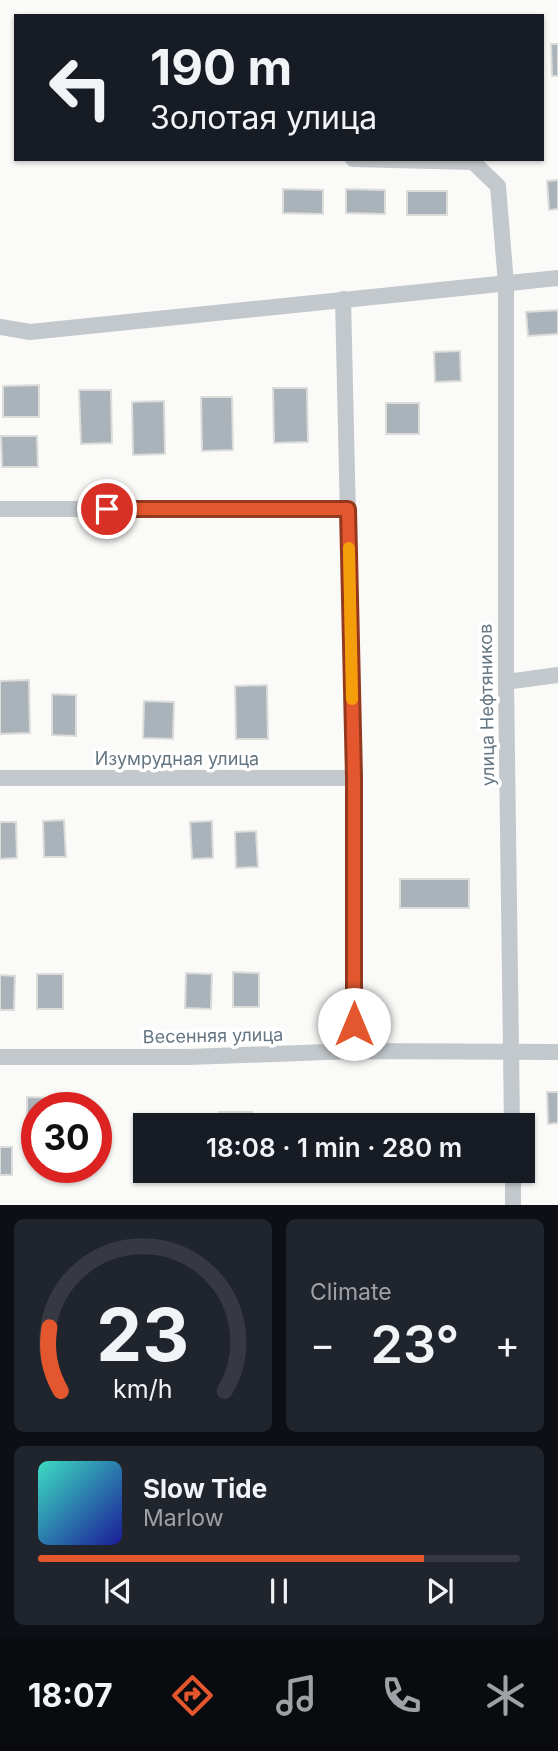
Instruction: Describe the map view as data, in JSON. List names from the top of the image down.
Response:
{
  "streets": {
    "street": ["улица Нефтяников", "Изумрудная улица", "Весенняя улица"]
  },
  "crossings": [
    ["улица Нефтяников", "Весенняя улица"]
  ],
  "page": {
    "turn": ["190 m", "Золотая улица"],
    "limit": "30",
    "trip": "18:08 · 1 min · 280 m",
    "tile": "Climate",
    "heat": ["−", "23°", "+"],
    "song": ["Slow Tide", "Marlow"],
    "tabs": "18:07",
    "gauge": ["23", "km/h"]
  }
}
